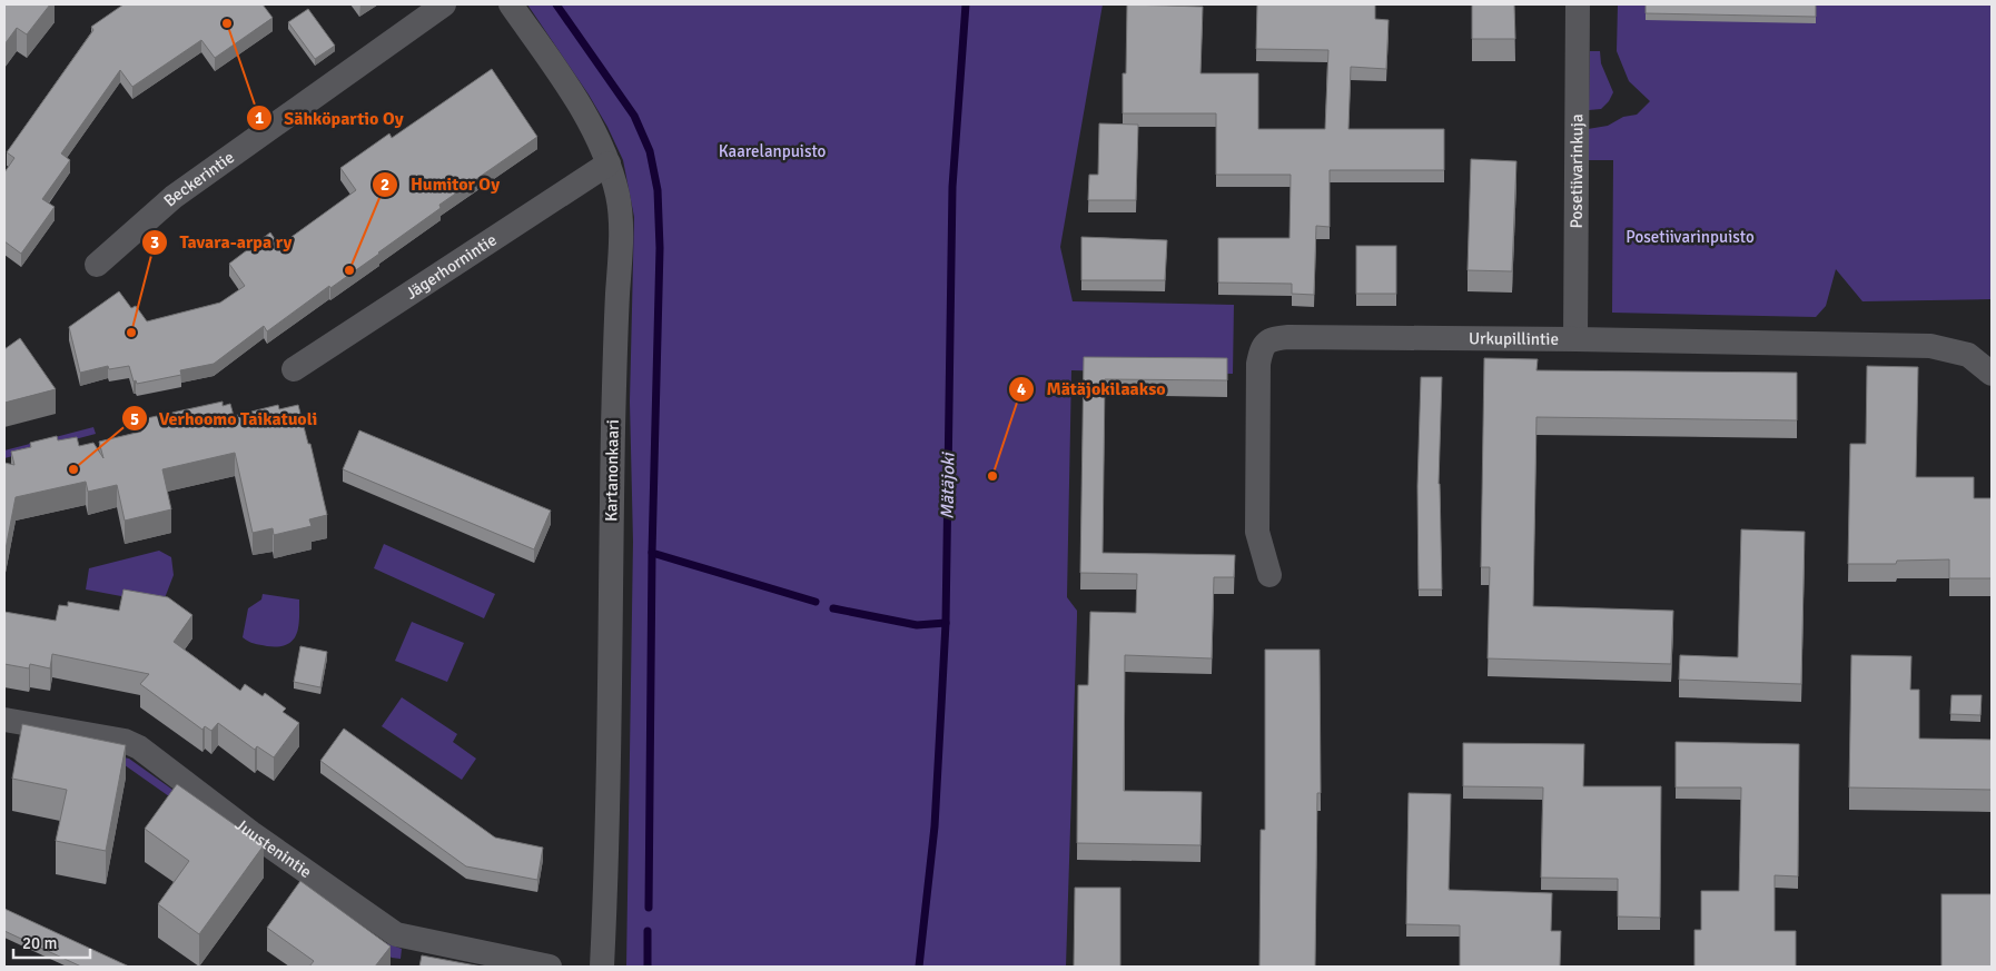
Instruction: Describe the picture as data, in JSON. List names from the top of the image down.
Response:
{
  "streets": {
    "street": [
      "Posetiivarinkuja",
      "Beckerintie",
      "Jägerhornintie",
      "Urkupillintie",
      "Kartanonkaari",
      "Juustenintie"
    ]
  },
  "crossings": [
    ["Posetiivarinkuja", "Urkupillintie"],
    ["Jägerhornintie", "Kartanonkaari"]
  ],
  "water": ["Mätäjoki"],
  "parks": ["Kaarelanpuisto", "Posetiivarinpuisto"],
  "places": [
    "Sähköpartio Oy",
    "Humitor Oy",
    "Tavara-arpa ry",
    "Verhoomo Taikatuoli",
    "Mätäjokilaakso"
  ],
  "scale_bar": "20 m"
}
